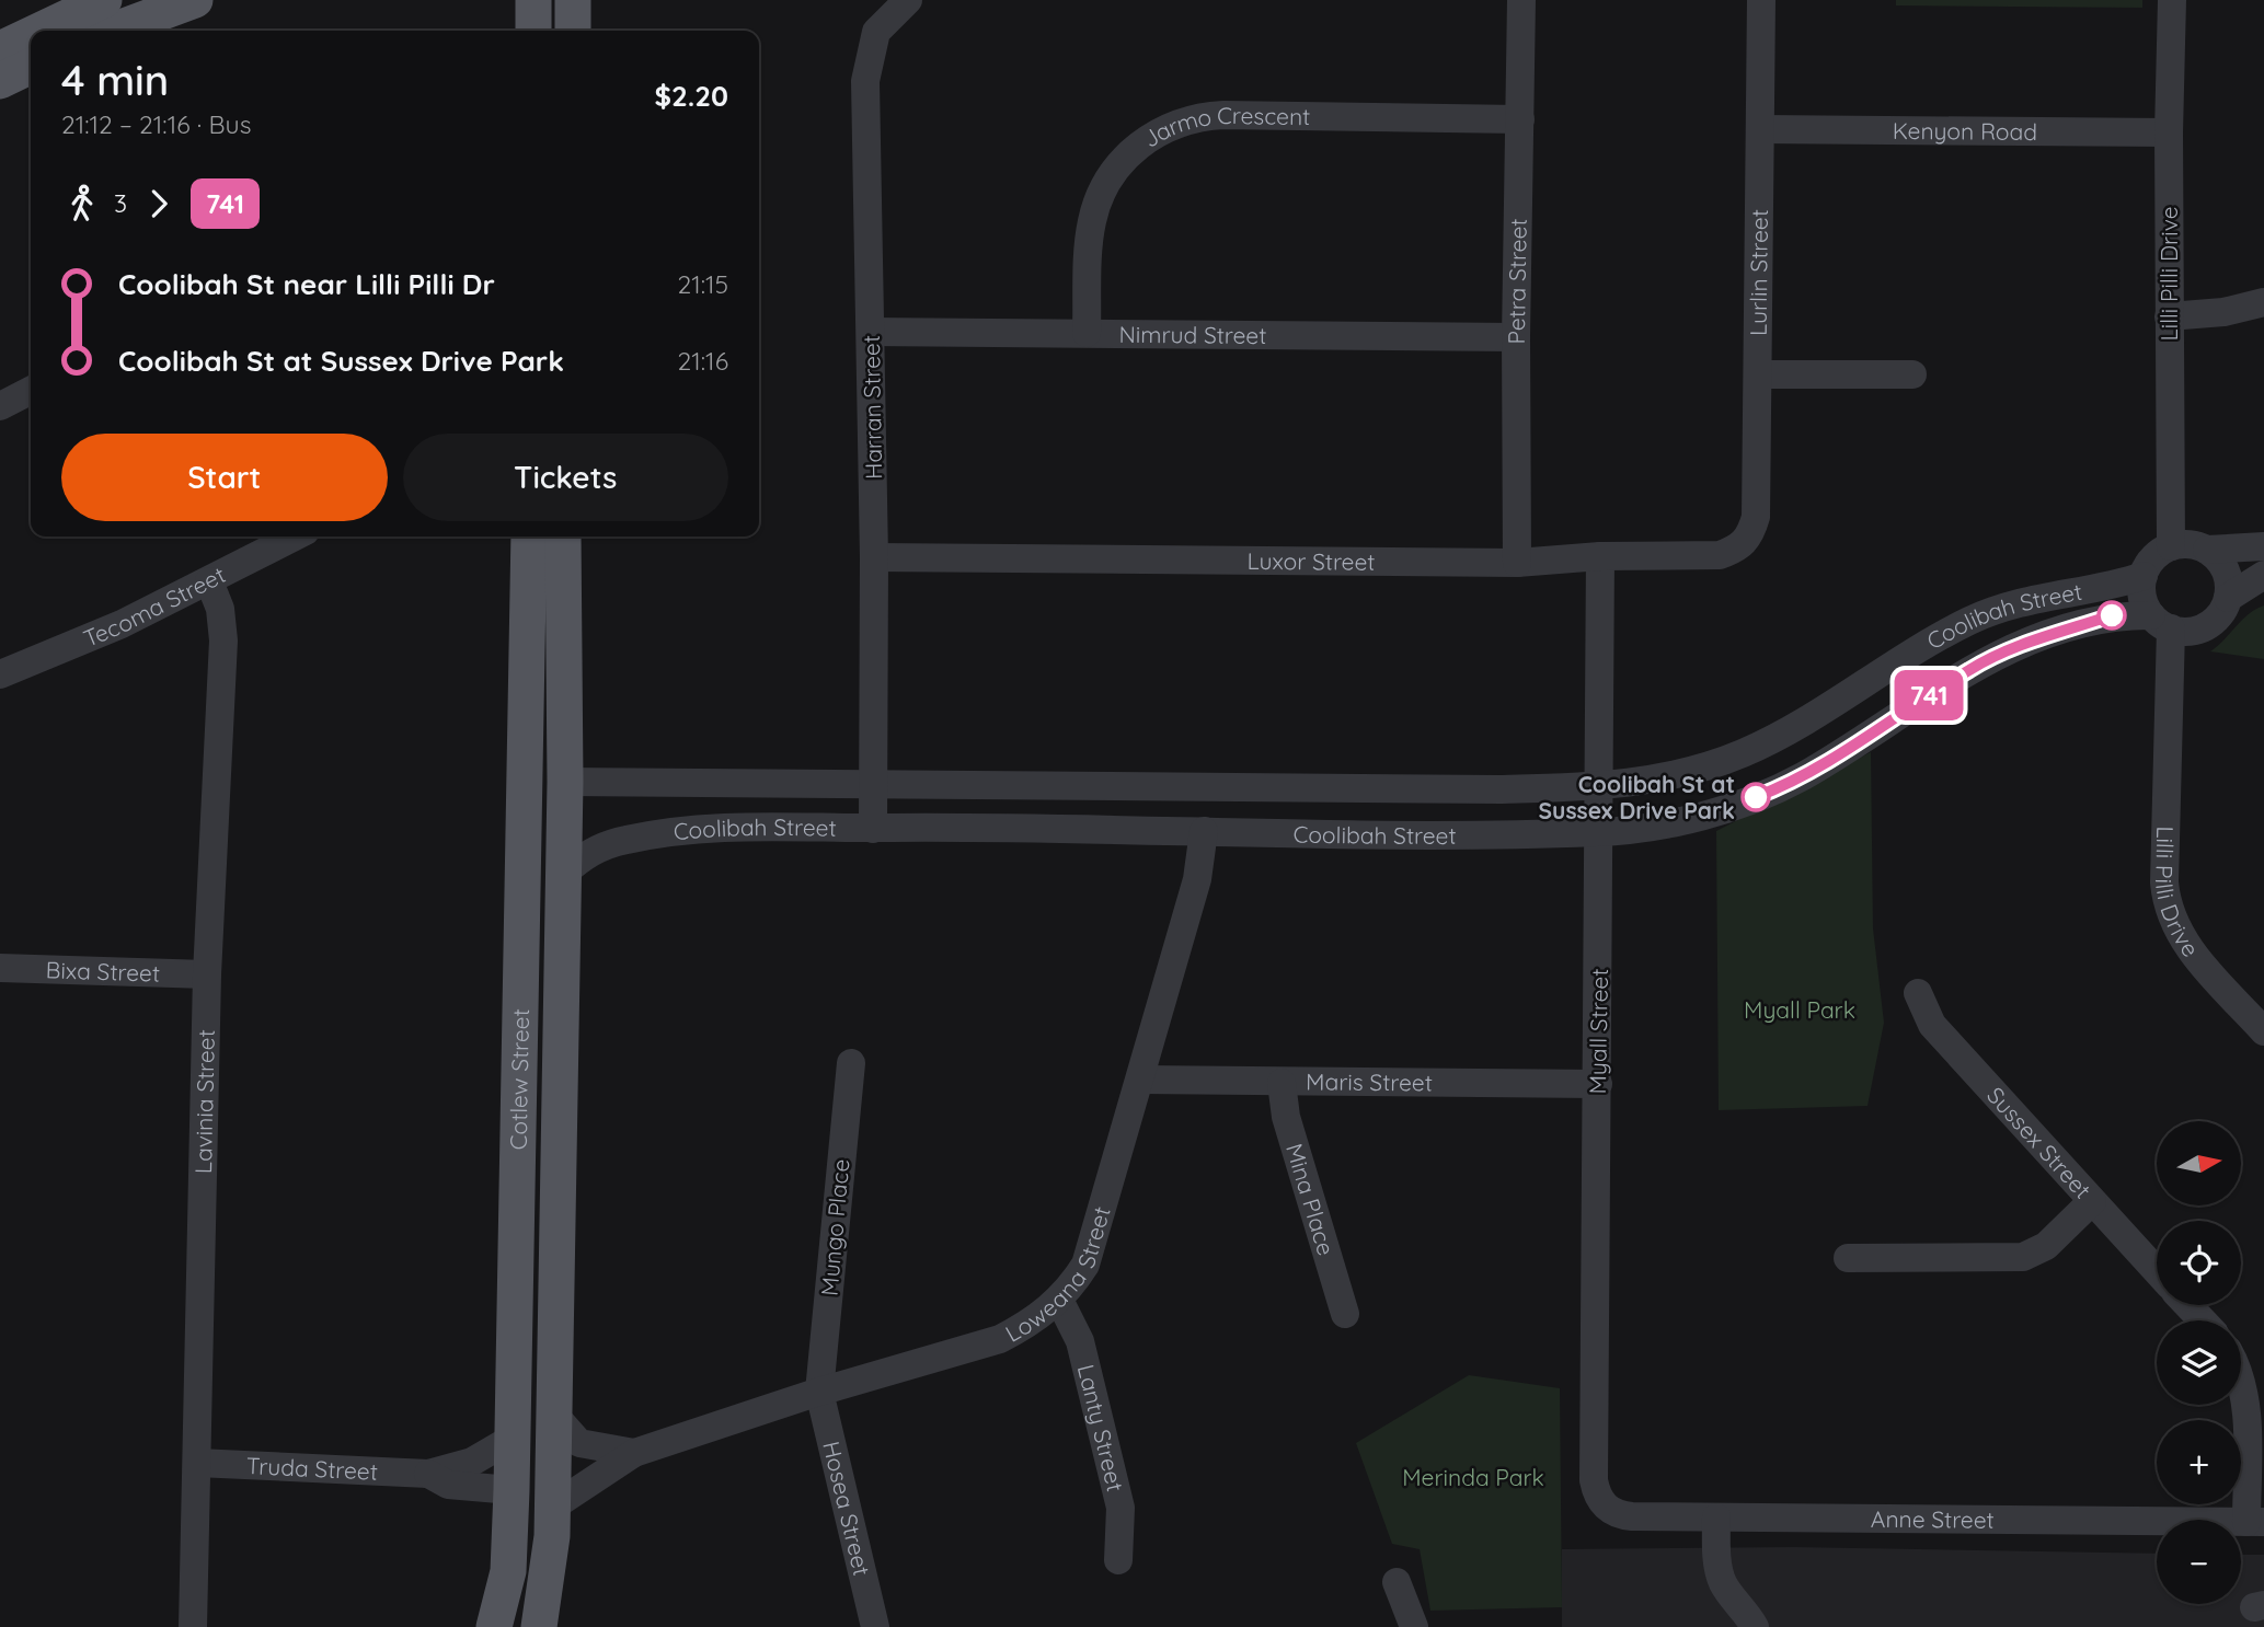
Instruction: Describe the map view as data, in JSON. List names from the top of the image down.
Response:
{
  "streets": {
    "main road": ["Cotlew Street"],
    "street": [
      "Kenyon Road",
      "Jarmo Crescent",
      "Lurlin Street",
      "Lilli Pilli Drive",
      "Petra Street",
      "Nimrud Street",
      "Harran Street",
      "Luxor Street",
      "Tecoma Street",
      "Coolibah Street",
      "Bixa Street",
      "Myall Street",
      "Maris Street",
      "Lavinia Street",
      "Sussex Street",
      "Mina Place",
      "Mungo Place",
      "Loweana Street",
      "Lanty Street",
      "Truda Street",
      "Hosea Street",
      "Anne Street"
    ]
  },
  "crossings": [
    ["Kenyon Road", "Lurlin Street"],
    ["Kenyon Road", "Lilli Pilli Drive"],
    ["Jarmo Crescent", "Petra Street"],
    ["Jarmo Crescent", "Nimrud Street"],
    ["Lurlin Street", "Luxor Street"],
    ["Lilli Pilli Drive", "Coolibah Street"],
    ["Petra Street", "Nimrud Street"],
    ["Petra Street", "Luxor Street"],
    ["Nimrud Street", "Harran Street"],
    ["Harran Street", "Luxor Street"],
    ["Harran Street", "Coolibah Street"],
    ["Luxor Street", "Myall Street"],
    ["Tecoma Street", "Lavinia Street"],
    ["Coolibah Street", "Myall Street"],
    ["Coolibah Street", "Cotlew Street"],
    ["Coolibah Street", "Loweana Street"],
    ["Bixa Street", "Lavinia Street"],
    ["Myall Street", "Maris Street"],
    ["Myall Street", "Anne Street"],
    ["Cotlew Street", "Loweana Street"],
    ["Cotlew Street", "Truda Street"],
    ["Maris Street", "Mina Place"],
    ["Maris Street", "Loweana Street"],
    ["Lavinia Street", "Truda Street"],
    ["Mungo Place", "Loweana Street"],
    ["Mungo Place", "Hosea Street"],
    ["Loweana Street", "Lanty Street"],
    ["Loweana Street", "Hosea Street"]
  ],
  "parks": ["Myall Park", "Merinda Park"],
  "places": ["Coolibah St at Sussex Drive Park"],
  "lines": ["bus line 741"],
  "north": "right",
  "page": {
    "on_map": "741",
    "heading": ["4 min", "21:12 – 21:16 · Bus", "$2.20"],
    "legs": ["3", "741"],
    "list": [
      {
        "name": "Coolibah St near Lilli Pilli Dr",
        "value": "21:15"
      },
      {
        "name": "Coolibah St at Sussex Drive Park",
        "value": "21:16"
      }
    ],
    "buttons": ["Start", "Tickets"],
    "map_buttons": ["+", "−"]
  }
}
